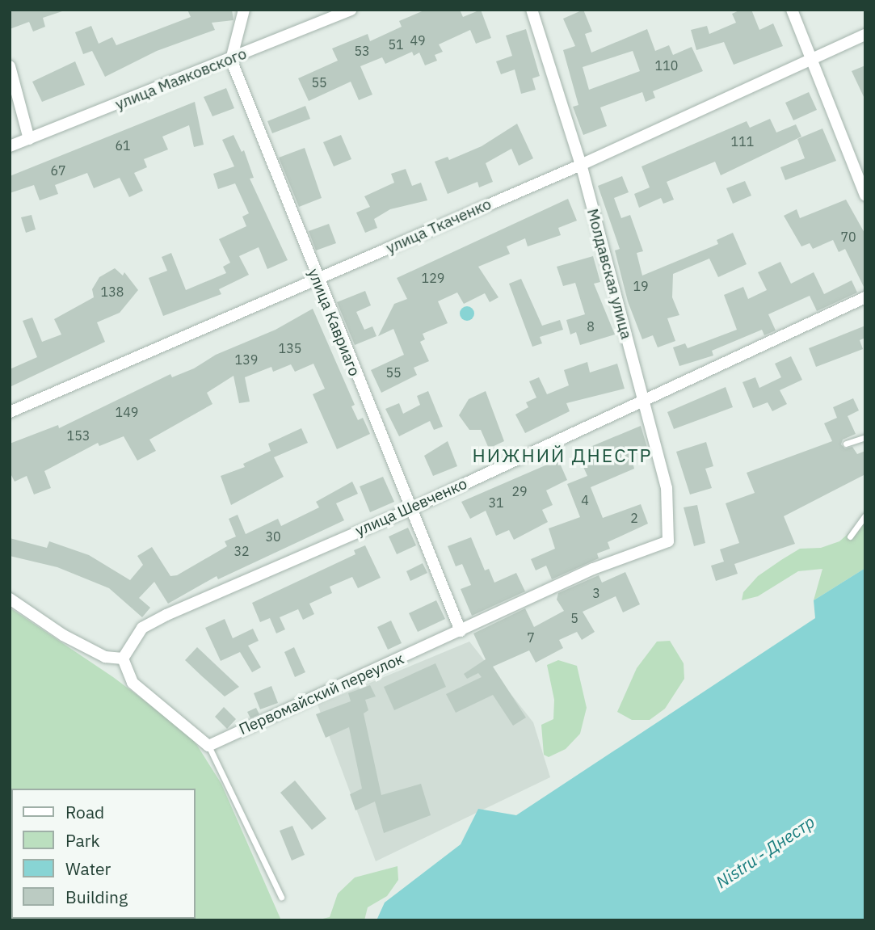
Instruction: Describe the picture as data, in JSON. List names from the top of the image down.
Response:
{
  "streets": {
    "street": [
      "улица Маяковского",
      "улица Ткаченко",
      "Молдавская улица",
      "улица Кавриаго",
      "улица Шевченко",
      "Первомайский переулок"
    ]
  },
  "crossings": [
    ["улица Маяковского", "улица Кавриаго"],
    ["улица Ткаченко", "Молдавская улица"],
    ["улица Ткаченко", "улица Кавриаго"],
    ["Молдавская улица", "улица Шевченко"],
    ["Молдавская улица", "Первомайский переулок"],
    ["улица Кавриаго", "улица Шевченко"],
    ["улица Кавриаго", "Первомайский переулок"]
  ],
  "districts": ["НИЖНИЙ ДНЕСТР"],
  "water": ["Nistru - Днестр"],
  "house_numbers": [
    "49",
    "51",
    "53",
    "110",
    "55",
    "111",
    "61",
    "67",
    "70",
    "129",
    "19",
    "138",
    "8",
    "135",
    "139",
    "55",
    "149",
    "153",
    "29",
    "4",
    "31",
    "2",
    "30",
    "32",
    "3",
    "5",
    "7"
  ],
  "legend": [
    "Road",
    "Park",
    "Water",
    "Building"
  ]
}
